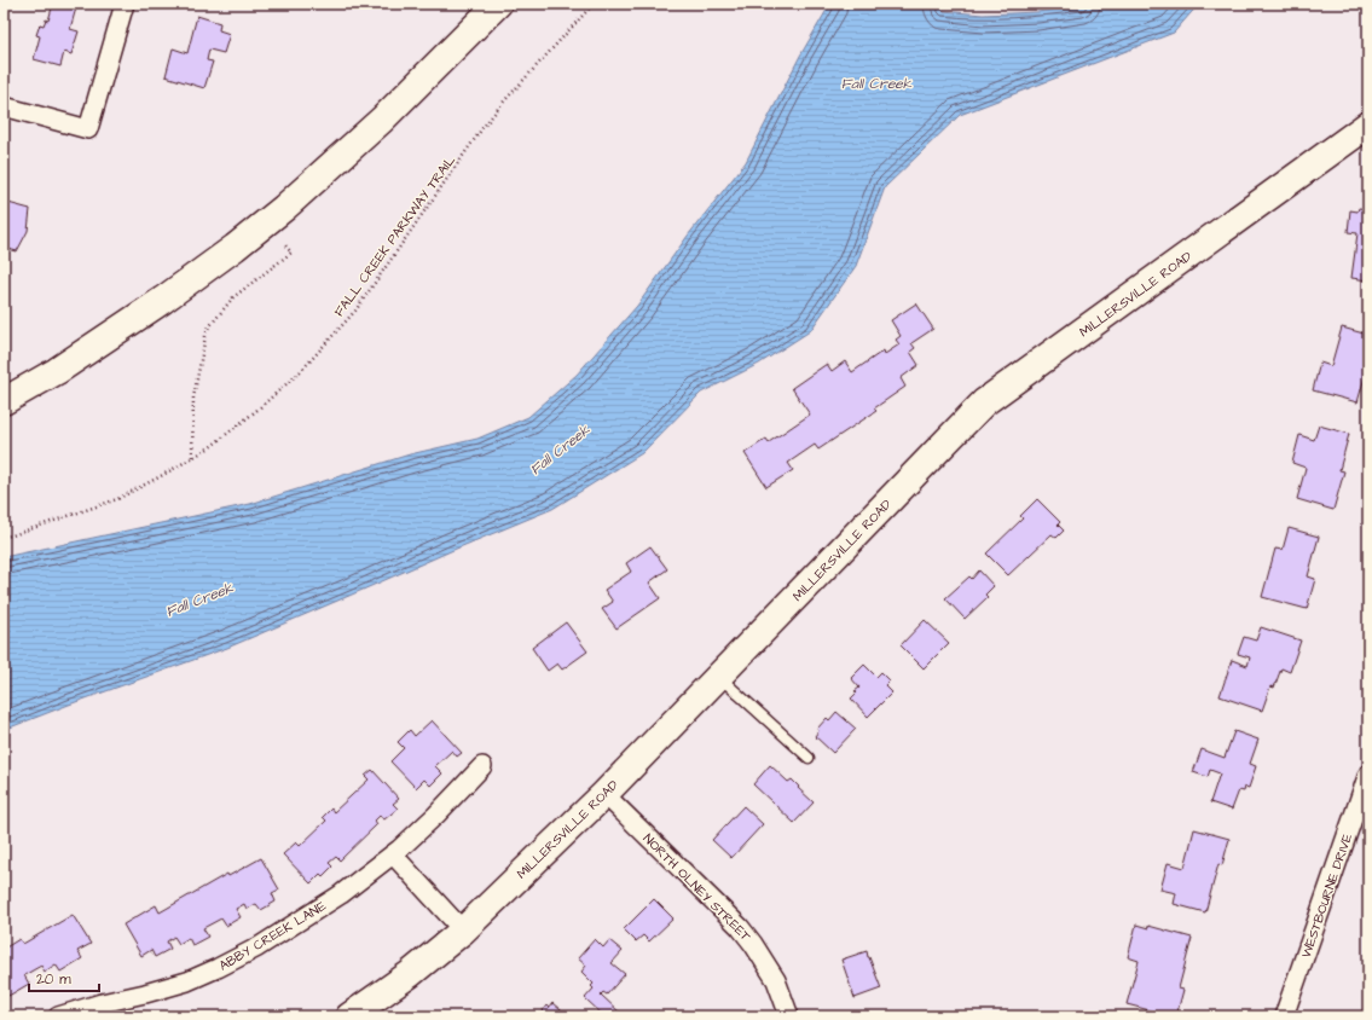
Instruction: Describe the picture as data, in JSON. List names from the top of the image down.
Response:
{
  "streets": {
    "street": [
      "MILLERSVILLE ROAD",
      "NORTH OLNEY STREET",
      "WESTBOURNE DRIVE",
      "ABBY CREEK LANE"
    ],
    "path": ["FALL CREEK PARKWAY TRAIL"]
  },
  "crossings": [
    ["MILLERSVILLE ROAD", "NORTH OLNEY STREET"]
  ],
  "water": ["Fall Creek"],
  "scale_bar": "20 m"
}
